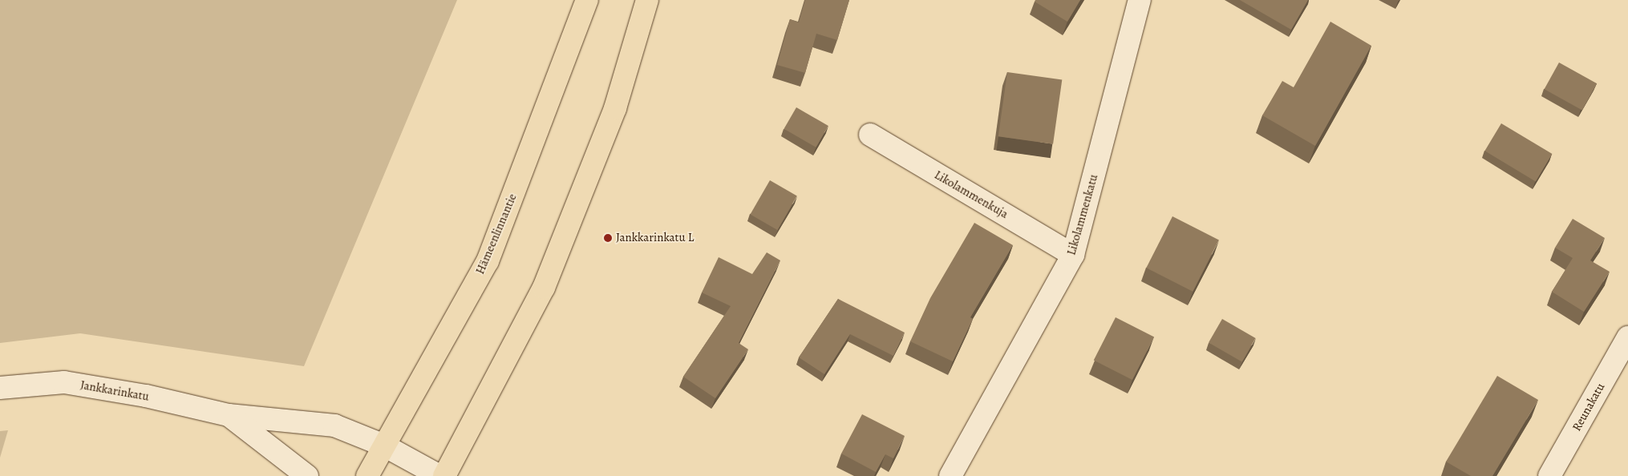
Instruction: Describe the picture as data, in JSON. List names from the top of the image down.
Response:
{
  "streets": {
    "main road": ["Hämeenlinnantie"],
    "street": [
      "Likolammenkuja",
      "Likolammenkatu",
      "Jankkarinkatu",
      "Reunakatu"
    ]
  },
  "crossings": [
    ["Likolammenkuja", "Likolammenkatu"],
    ["Hämeenlinnantie", "Jankkarinkatu"]
  ],
  "places": ["Jankkarinkatu L"]
}
